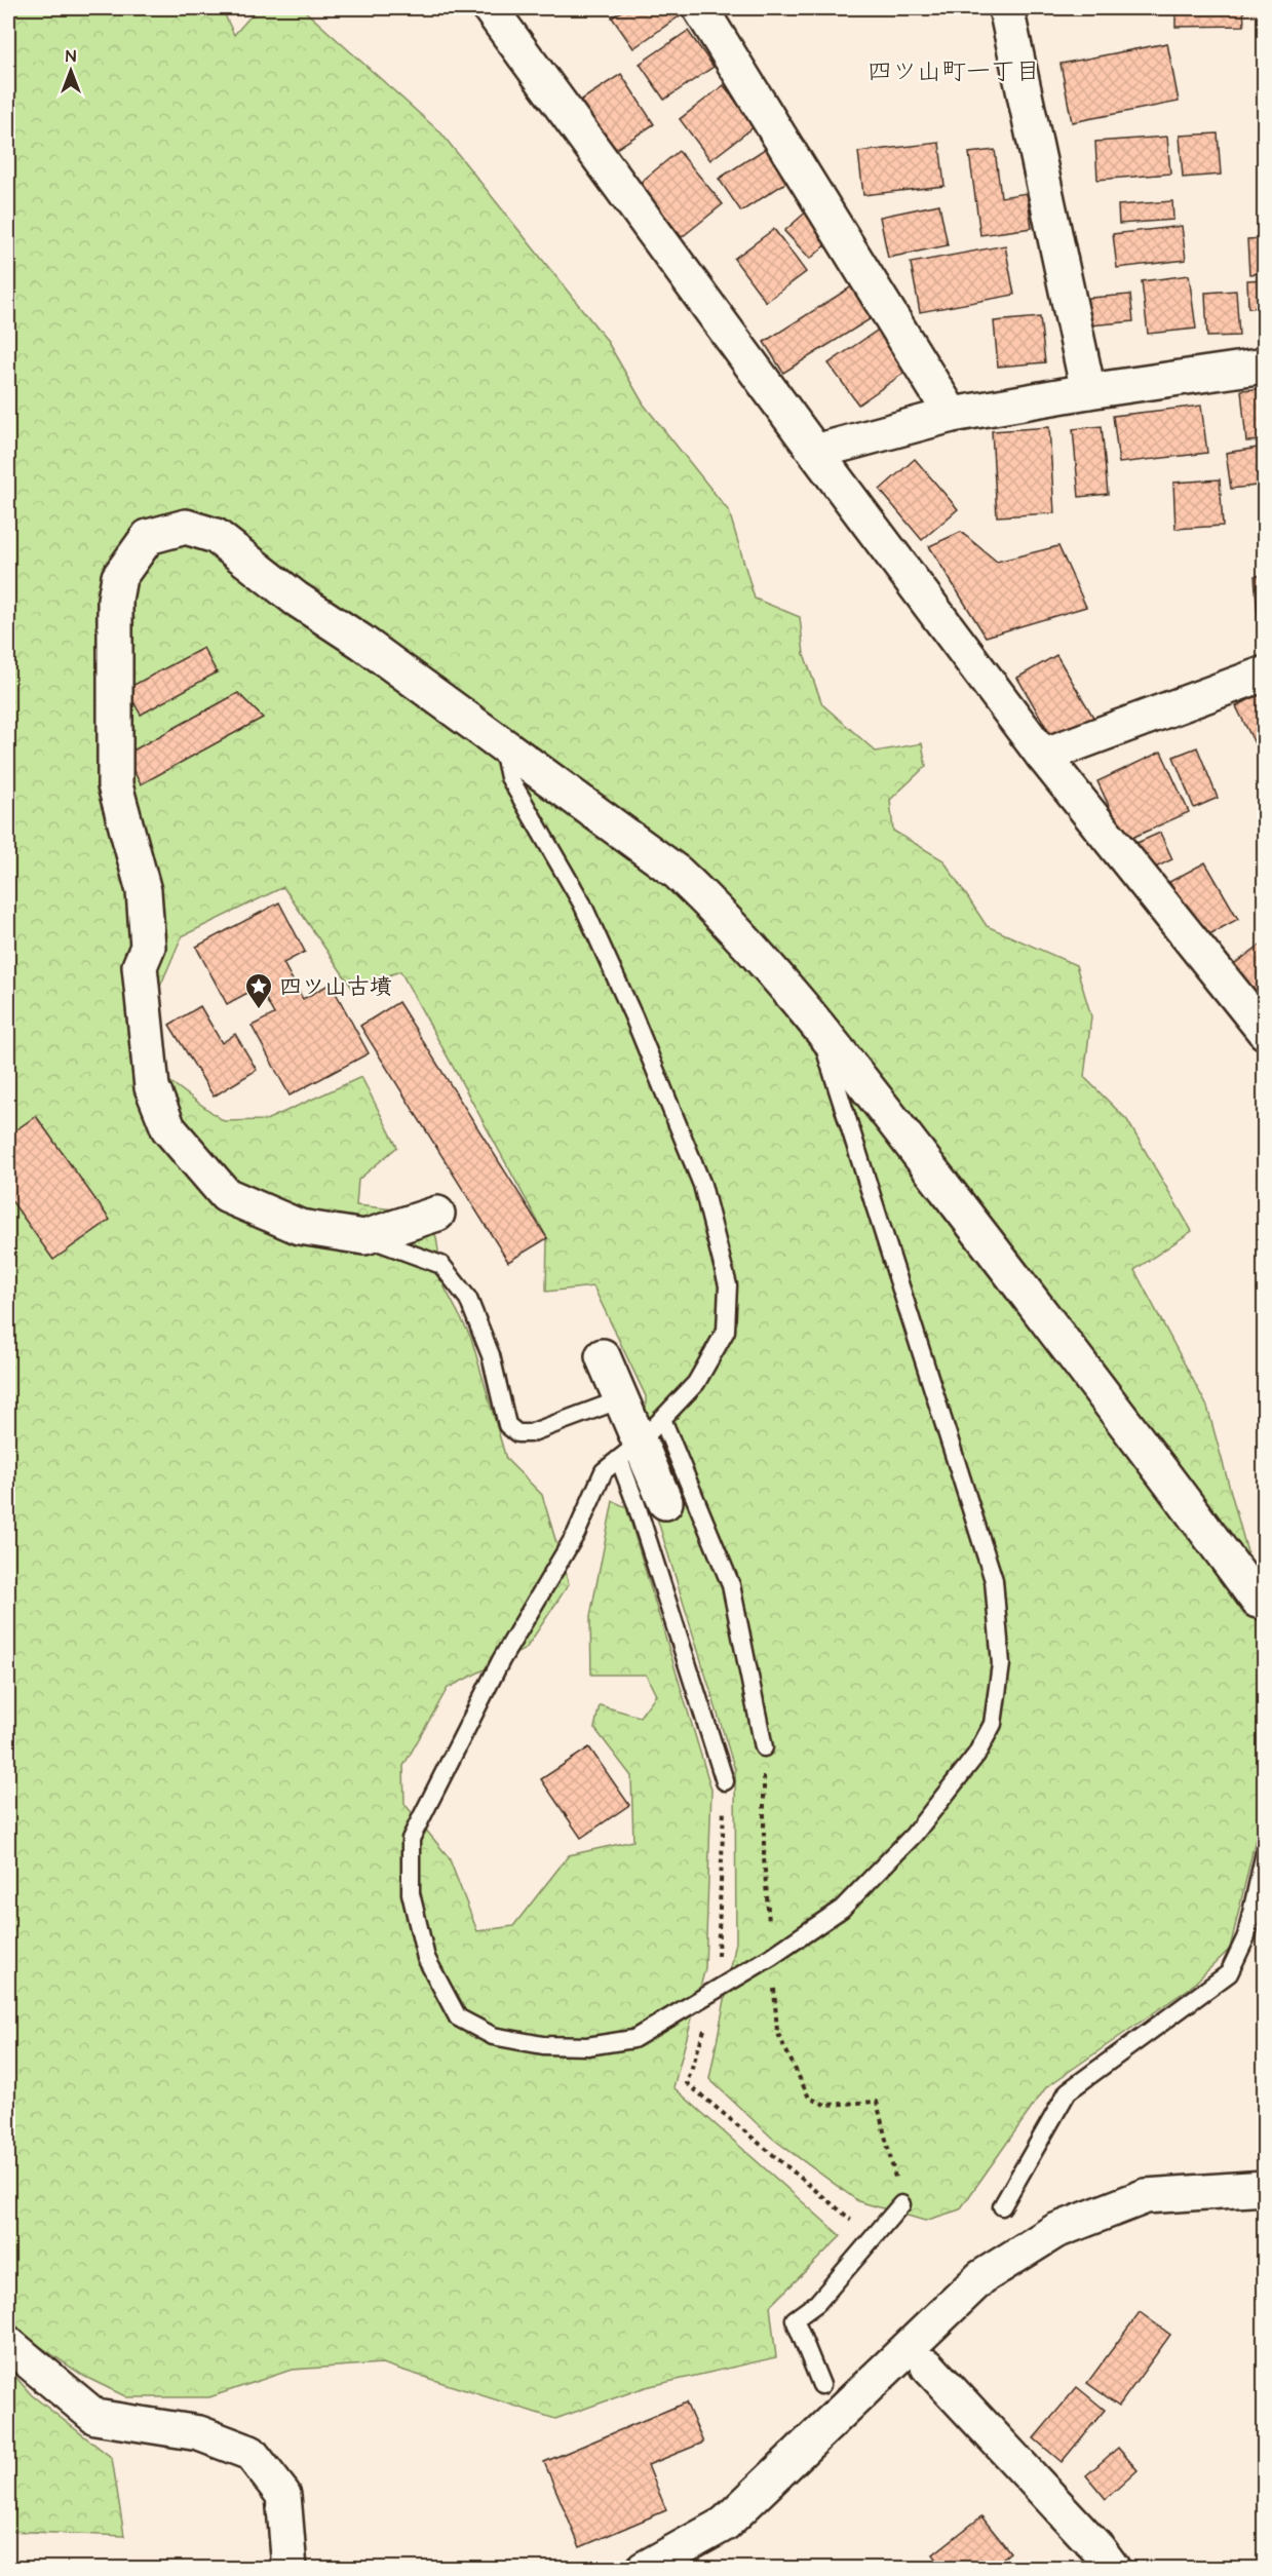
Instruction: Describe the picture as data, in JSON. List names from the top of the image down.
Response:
{
  "districts": ["四ツ山町一丁目"],
  "places": {
    "place": ["四ツ山古墳"]
  },
  "north": "top"
}
